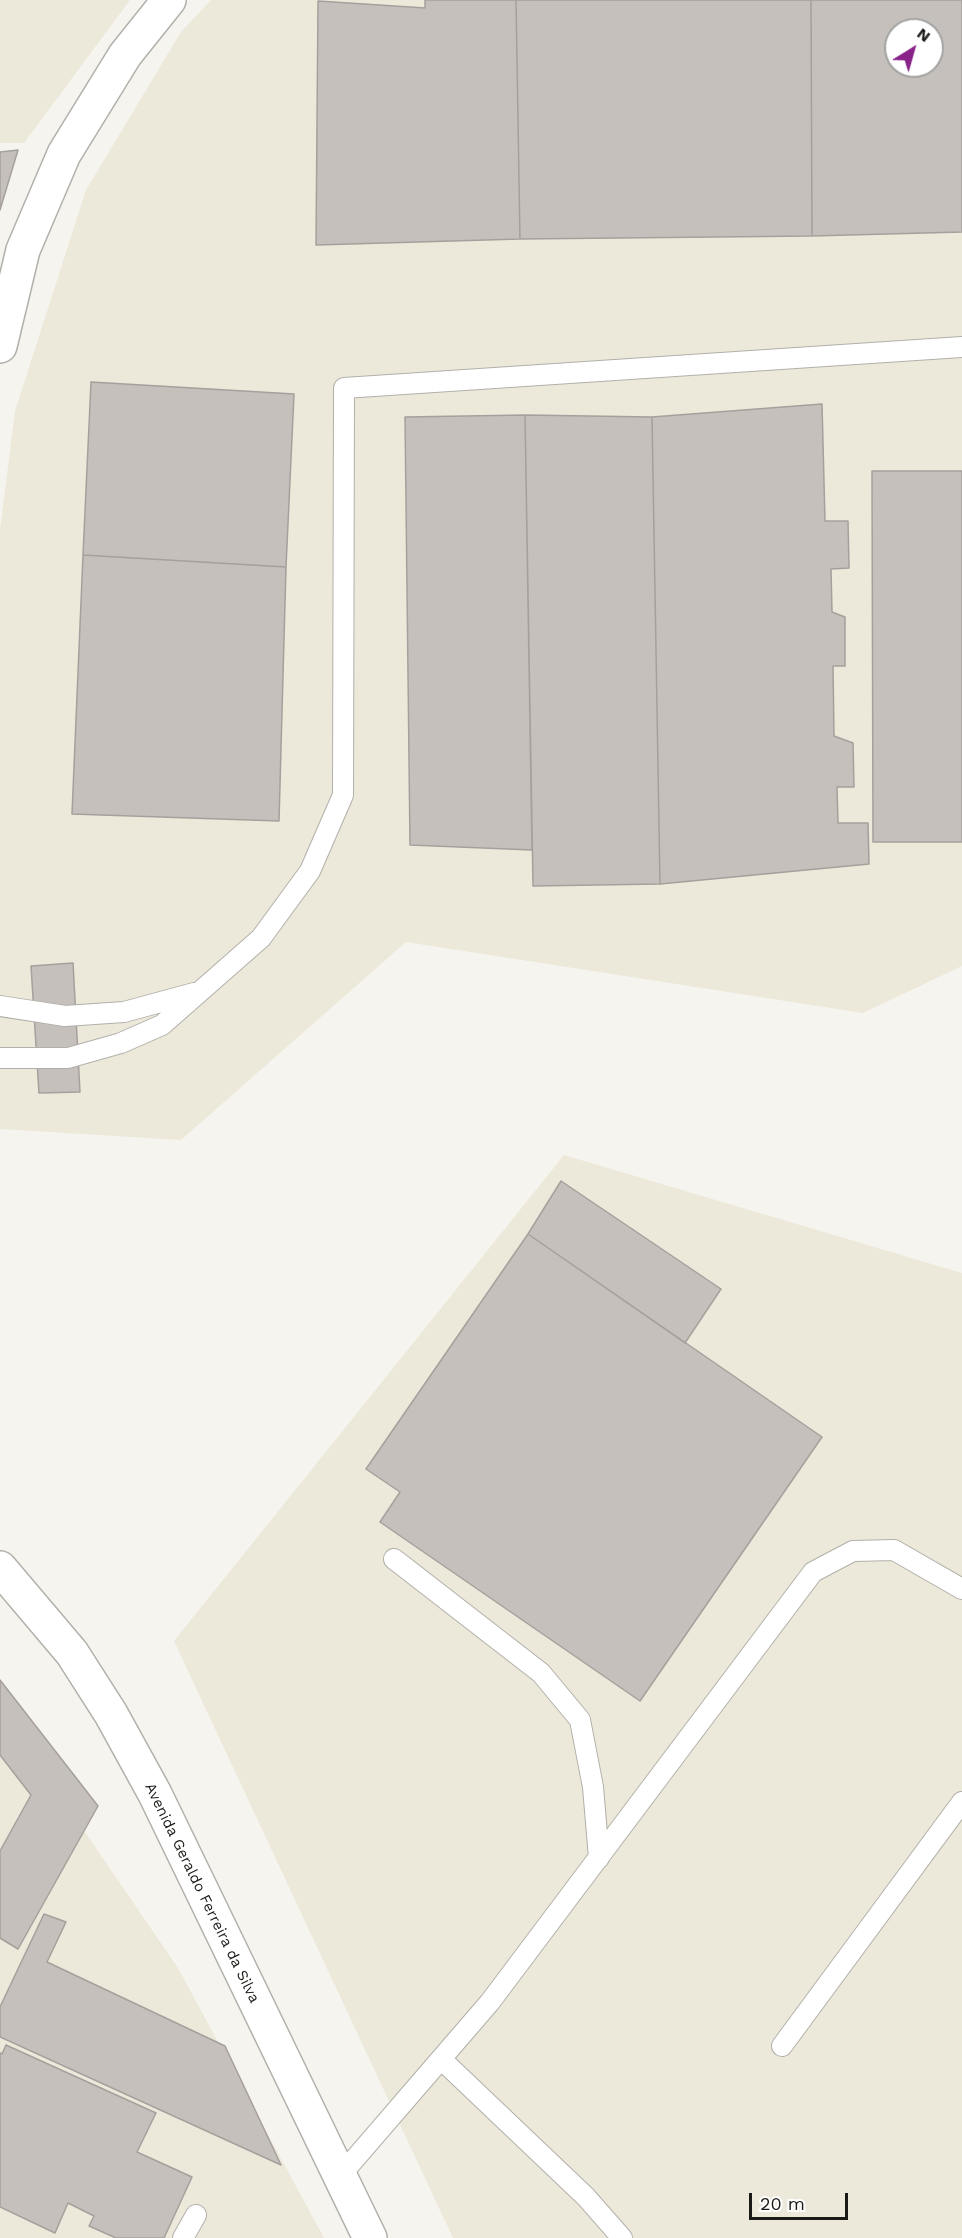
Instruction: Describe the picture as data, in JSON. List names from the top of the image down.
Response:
{
  "streets": {
    "main road": ["Avenida Geraldo Ferreira da Silva"]
  },
  "scale_bar": "20 m",
  "north": "top right"
}
